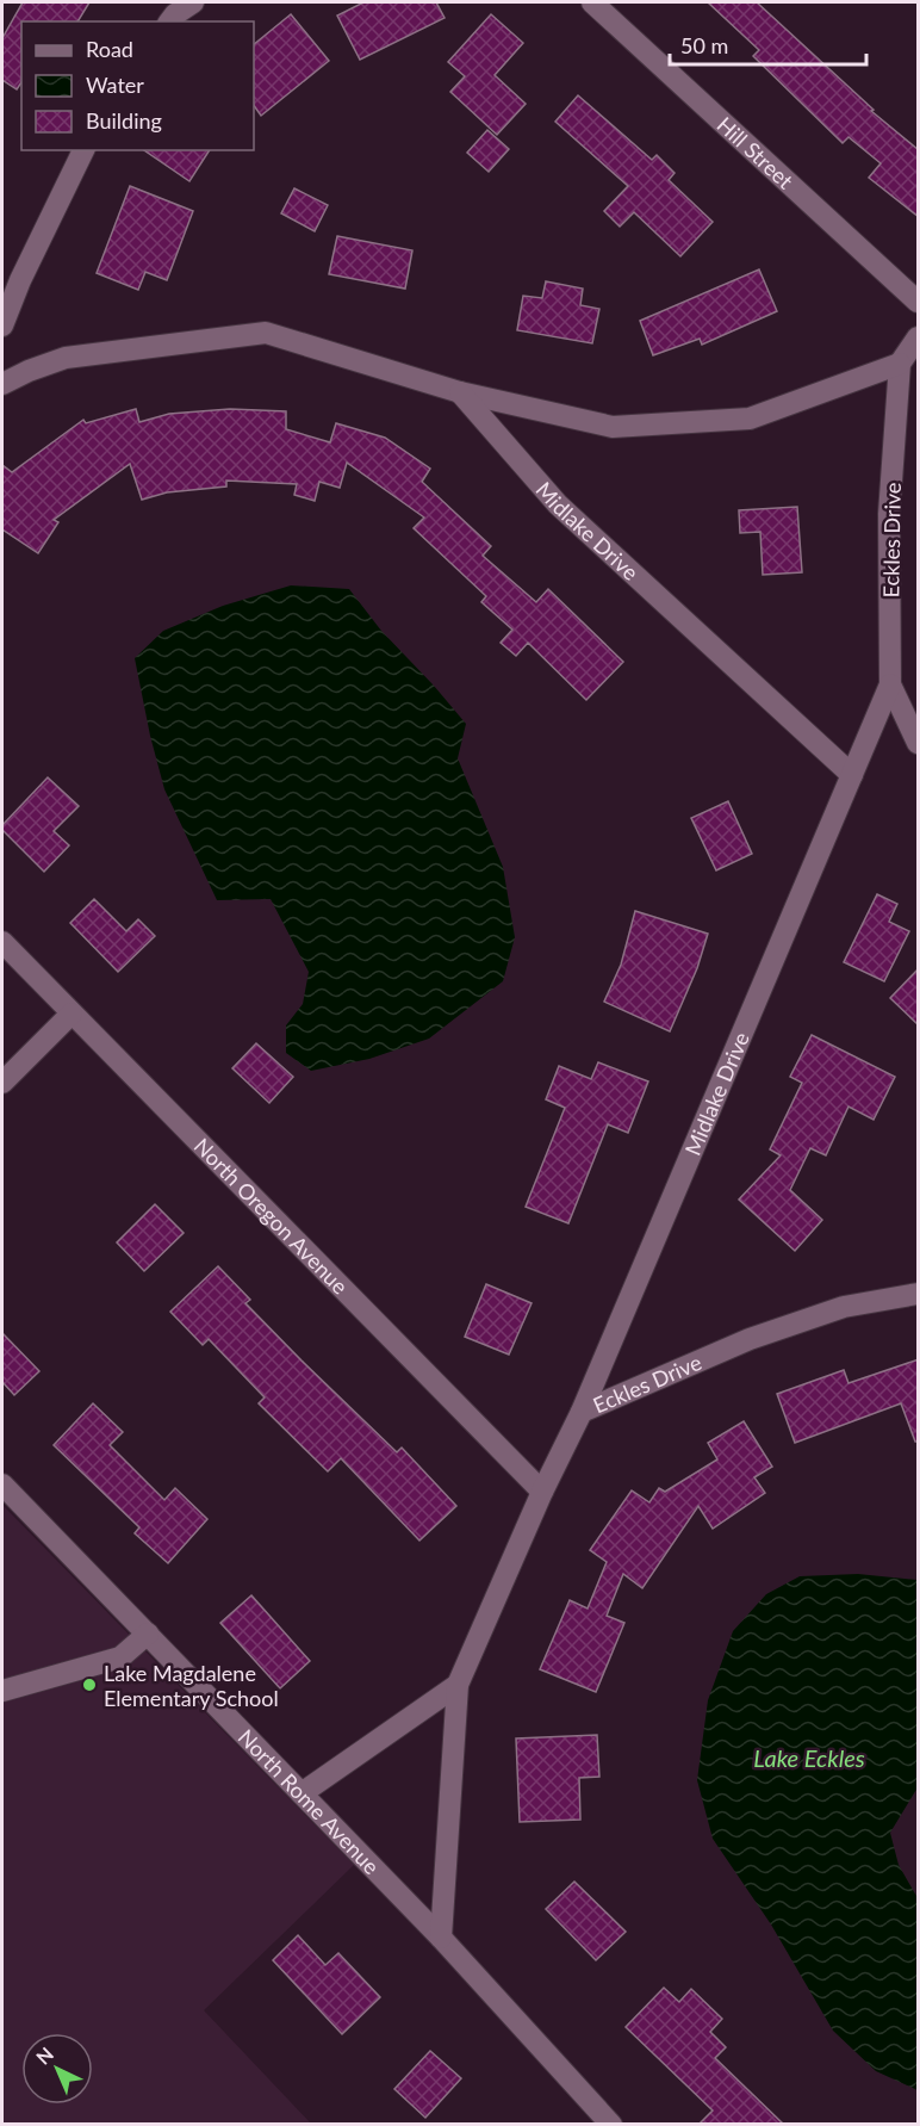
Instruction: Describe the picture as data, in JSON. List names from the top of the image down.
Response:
{
  "streets": {
    "street": [
      "Hill Street",
      "Midlake Drive",
      "Eckles Drive",
      "North Oregon Avenue",
      "North Rome Avenue"
    ]
  },
  "crossings": [
    ["Midlake Drive", "Eckles Drive"],
    ["Eckles Drive", "North Oregon Avenue"],
    ["Eckles Drive", "North Rome Avenue"]
  ],
  "water": ["Lake Eckles"],
  "places": ["Lake Magdalene Elementary School"],
  "legend": ["Road", "Water", "Building"],
  "scale_bar": "50 m",
  "north": "top left"
}
